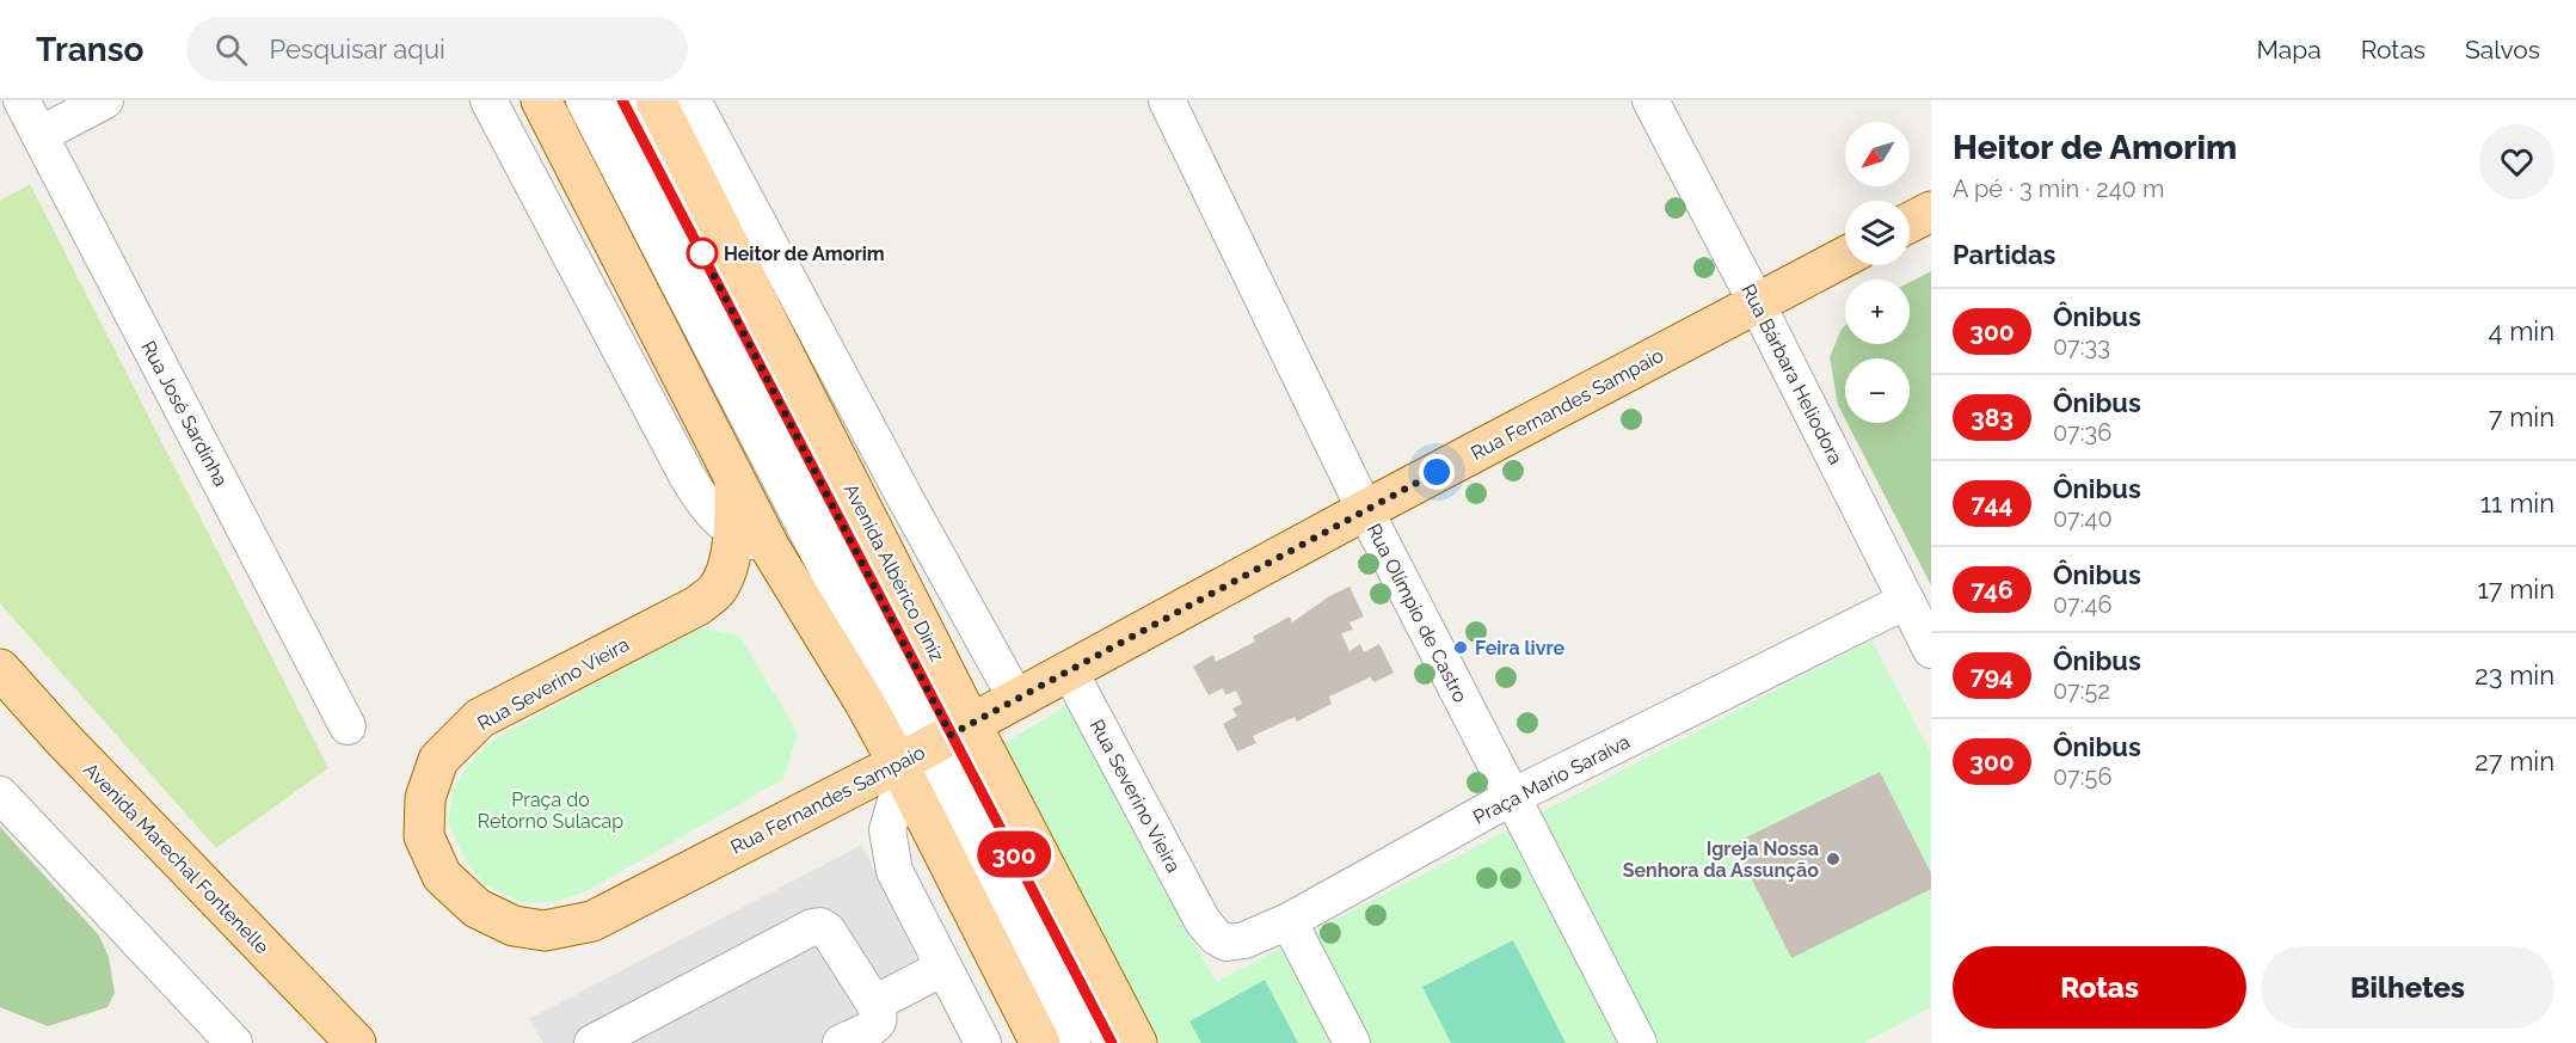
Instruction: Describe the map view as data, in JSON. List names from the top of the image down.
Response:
{
  "streets": {
    "main road": [
      "Rua Fernandes Sampaio",
      "Avenida Albérico Diniz",
      "Rua Severino Vieira",
      "Avenida Marechal Fontenelle"
    ],
    "street": [
      "Rua Bárbara Heliodora",
      "Rua José Sardinha",
      "Rua Olímpio de Castro",
      "Praça Mario Saraiva"
    ]
  },
  "crossings": [
    ["Rua Bárbara Heliodora", "Rua Fernandes Sampaio"],
    ["Rua Bárbara Heliodora", "Praça Mario Saraiva"],
    ["Rua Fernandes Sampaio", "Avenida Albérico Diniz"],
    ["Rua Fernandes Sampaio", "Rua Olímpio de Castro"],
    ["Rua Fernandes Sampaio", "Rua Severino Vieira"],
    ["Avenida Albérico Diniz", "Rua Severino Vieira"],
    ["Rua Olímpio de Castro", "Praça Mario Saraiva"],
    ["Rua Severino Vieira", "Praça Mario Saraiva"]
  ],
  "parks": ["Praça do Retorno Sulacap"],
  "places": ["Heitor de Amorim", "Feira livre", "Igreja Nossa Senhora da Assunção"],
  "lines": ["bus line 300"],
  "north": "bottom left",
  "page": {
    "header": "Transo",
    "search": "Pesquisar aqui",
    "nav": ["Mapa", "Rotas", "Salvos"],
    "on_map": "300",
    "heading": [
      ["Heitor de Amorim", "A pé · 3 min · 240 m"],
      "Partidas"
    ],
    "map_buttons": ["+", "−"],
    "list": [
      {
        "mark": "300",
        "name": "Ônibus",
        "note": "07:33",
        "value": "4 min"
      },
      {
        "mark": "383",
        "name": "Ônibus",
        "note": "07:36",
        "value": "7 min"
      },
      {
        "mark": "744",
        "name": "Ônibus",
        "note": "07:40",
        "value": "11 min"
      },
      {
        "mark": "746",
        "name": "Ônibus",
        "note": "07:46",
        "value": "17 min"
      },
      {
        "mark": "794",
        "name": "Ônibus",
        "note": "07:52",
        "value": "23 min"
      },
      {
        "mark": "300",
        "name": "Ônibus",
        "note": "07:56",
        "value": "27 min"
      }
    ],
    "buttons": ["Rotas", "Bilhetes"]
  }
}
